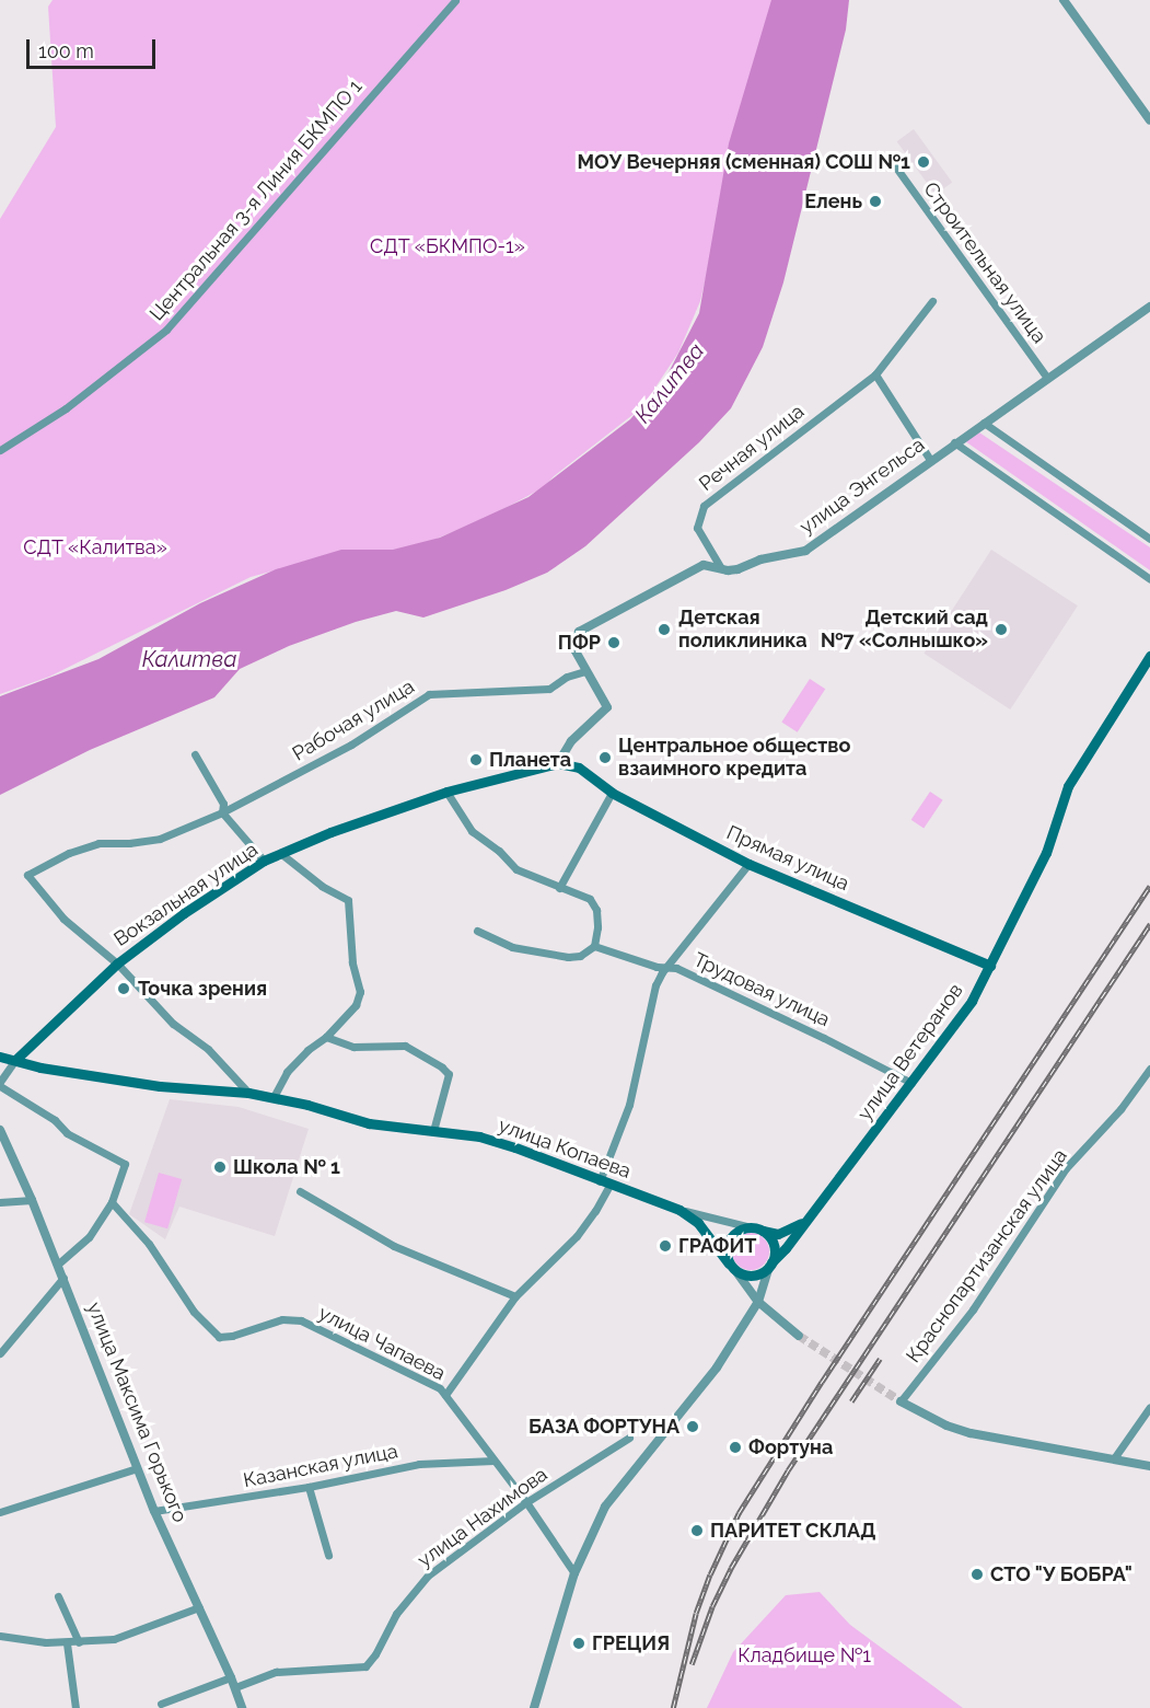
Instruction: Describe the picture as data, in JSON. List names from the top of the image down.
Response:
{
  "streets": {
    "main road": [
      "Прямая улица",
      "Вокзальная улица",
      "улица Ветеранов",
      "улица Копаева"
    ],
    "street": [
      "Центральная 3-я Линия БКМПО 1",
      "Строительная улица",
      "Речная улица",
      "улица Энгельса",
      "Рабочая улица",
      "Трудовая улица",
      "Краснопартизанская улица",
      "улица Чапаева",
      "улица Максима Горького",
      "Казанская улица",
      "улица Нахимова"
    ]
  },
  "crossings": [
    ["Строительная улица", "улица Энгельса"],
    ["Речная улица", "улица Энгельса"],
    ["улица Энгельса", "Рабочая улица"],
    ["улица Энгельса", "Вокзальная улица"],
    ["Рабочая улица", "Вокзальная улица"],
    ["Прямая улица", "Вокзальная улица"],
    ["Прямая улица", "улица Ветеранов"],
    ["Вокзальная улица", "улица Копаева"],
    ["Трудовая улица", "улица Ветеранов"],
    ["улица Ветеранов", "улица Копаева"],
    ["улица Чапаева", "Казанская улица"],
    ["улица Чапаева", "улица Нахимова"],
    ["улица Максима Горького", "Казанская улица"],
    ["улица Максима Горького", "улица Нахимова"]
  ],
  "water": ["Калитва"],
  "parks": ["СДТ «БКМПО-1»", "СДТ «Калитва»", "Кладбище №1"],
  "places": [
    "МОУ Вечерняя (сменная) СОШ №1",
    "Елень",
    "Детская поликлиника",
    "Детский сад №7 «Солнышко»",
    "ПФР",
    "Центральное общество взаимного кредита",
    "Планета",
    "Точка зрения",
    "Школа № 1",
    "ГРАФИТ",
    "БАЗА ФОРТУНА",
    "Фортуна",
    "ПАРИТЕТ СКЛАД",
    "СТО \"У БОБРА\"",
    "ГРЕЦИЯ"
  ],
  "scale_bar": "100 m"
}
